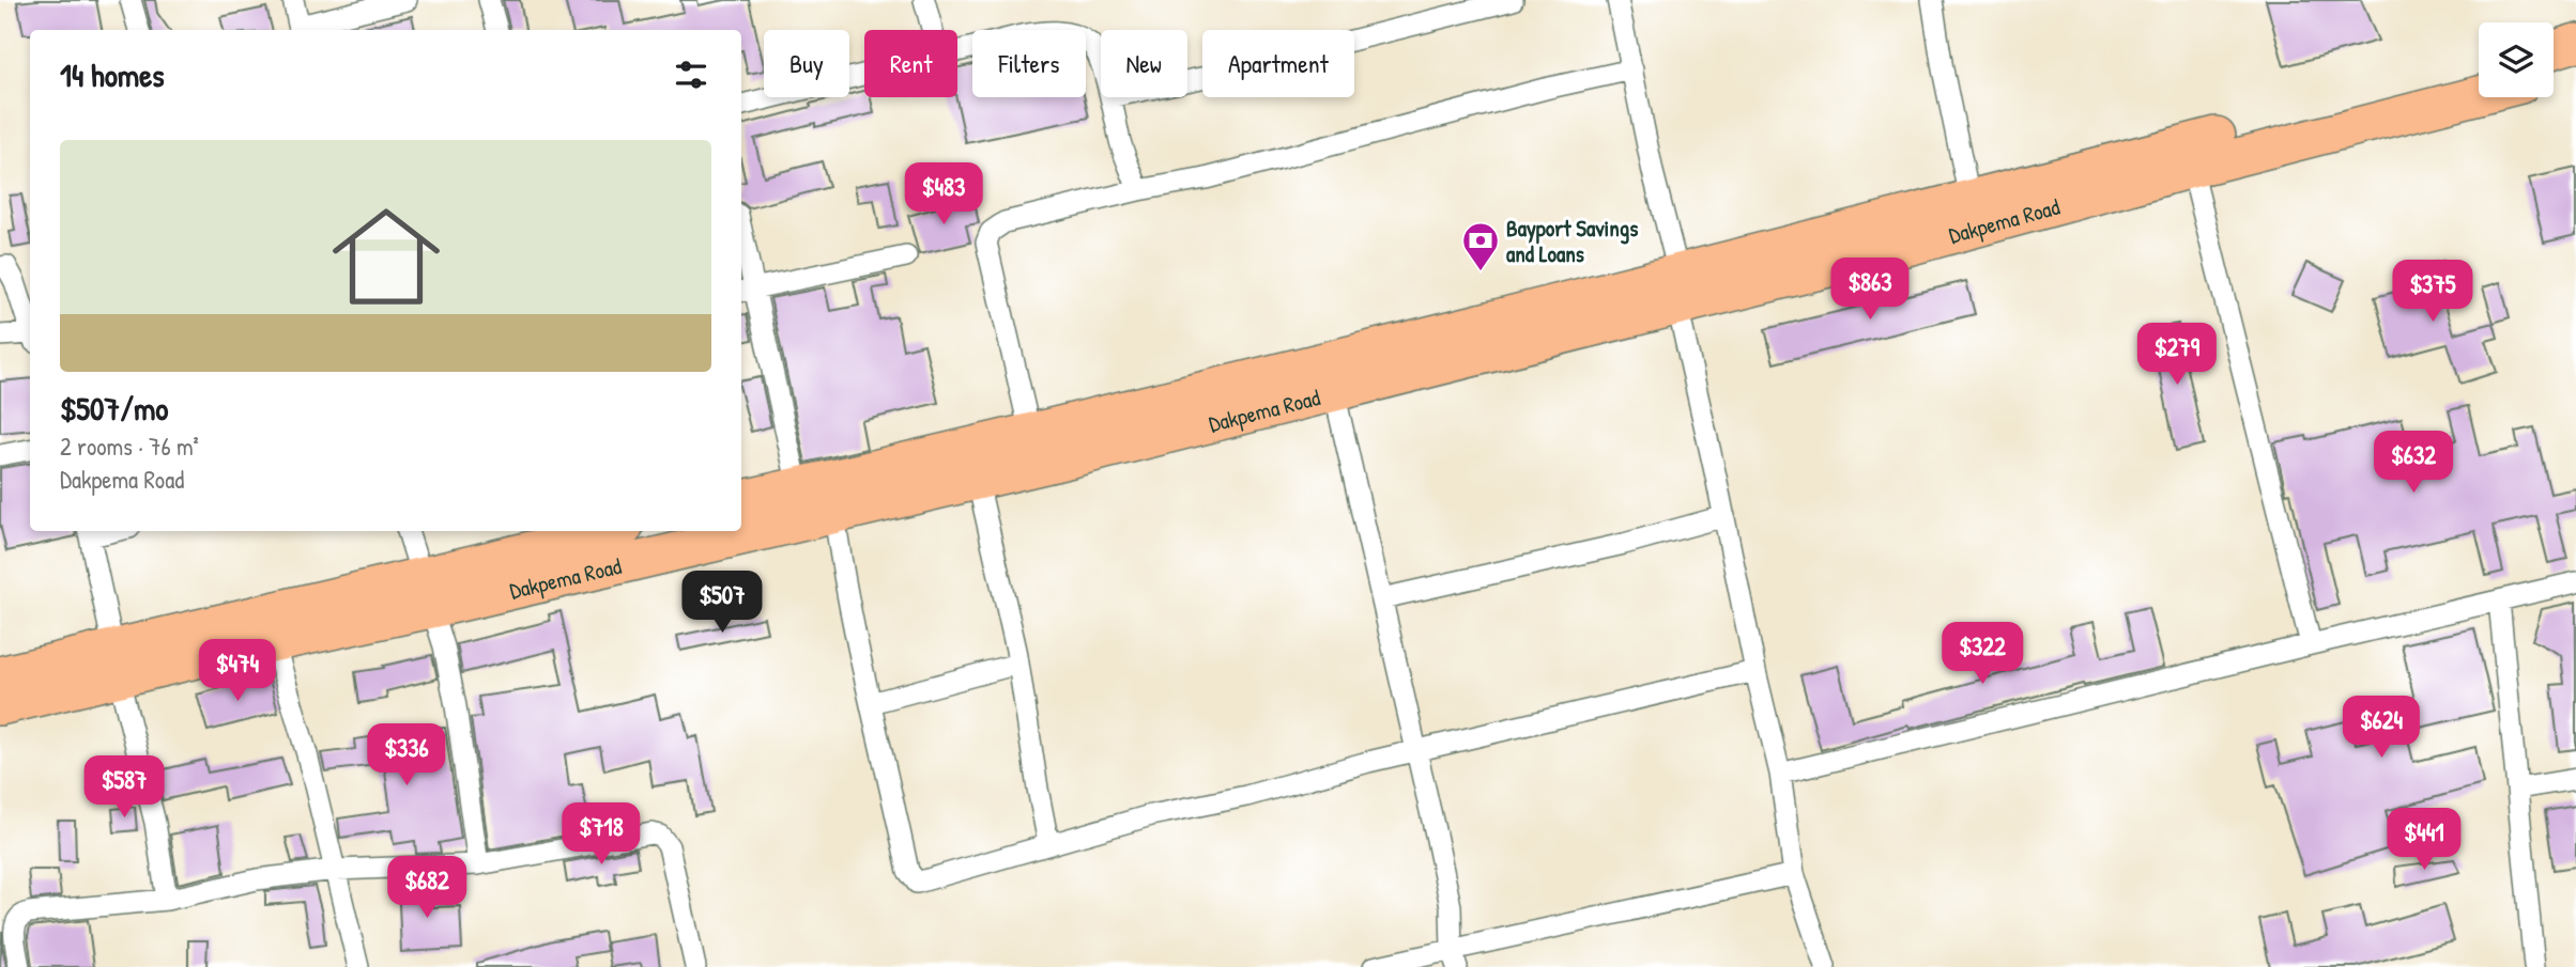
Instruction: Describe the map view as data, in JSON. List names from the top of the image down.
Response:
{
  "streets": {
    "highway": ["Dakpema Road"]
  },
  "places": {
    "bank": ["Bayport Savings and Loans"]
  },
  "page": {
    "chip": [
      "Buy",
      "Rent",
      "Filters",
      "New",
      "Apartment"
    ],
    "heading": "14 homes",
    "list": [
      {
        "name": "$507/mo",
        "note": "2 rooms · 76 m² · Dakpema Road"
      }
    ],
    "price": [
      "$483",
      "$863",
      "$375",
      "$279",
      "$632",
      "$507",
      "$322",
      "$474",
      "$624",
      "$336",
      "$587",
      "$718",
      "$441",
      "$682"
    ]
  }
}
